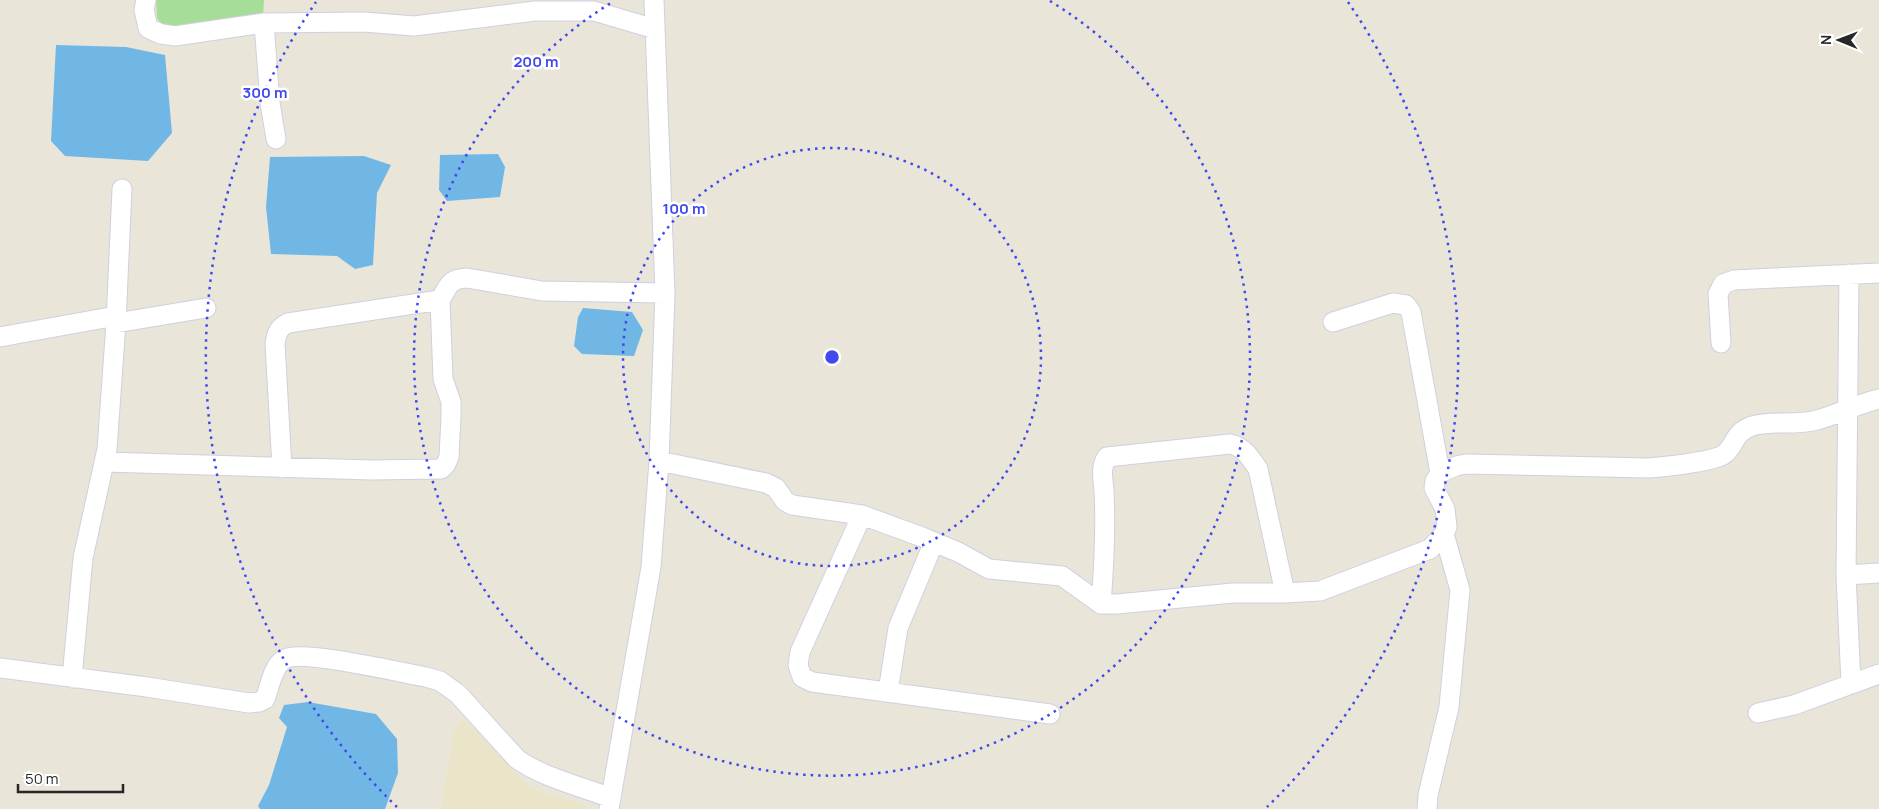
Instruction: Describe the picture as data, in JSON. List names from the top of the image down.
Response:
{
  "scale_bar": "50 m",
  "north": "left",
  "rings": ["200 m", "300 m", "100 m"]
}
